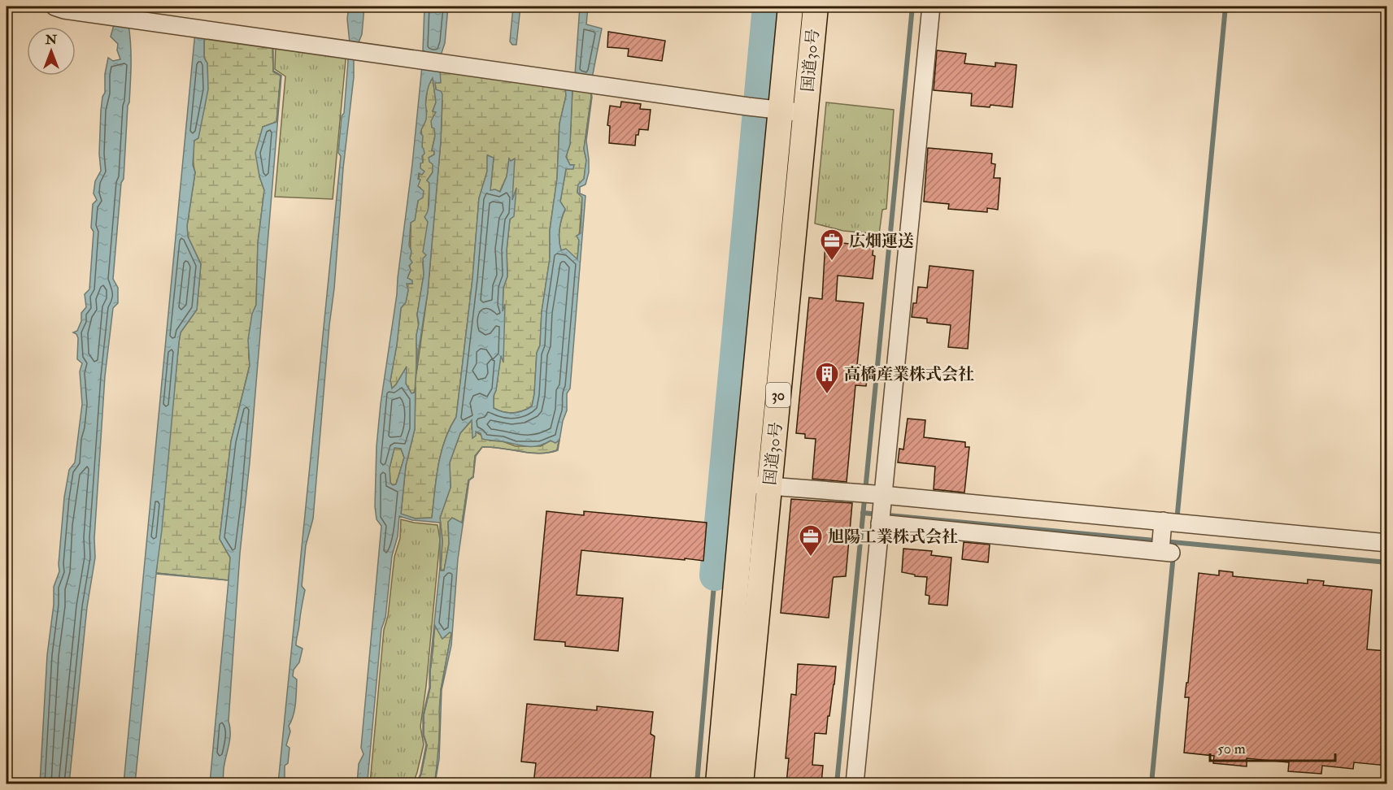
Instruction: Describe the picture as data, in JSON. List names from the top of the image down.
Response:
{
  "streets": {
    "highway": ["国道30号", "30"]
  },
  "places": {
    "office": ["広畑運送", "旭陽工業株式会社"],
    "building": ["高橋産業株式会社"]
  },
  "scale_bar": "50 m",
  "north": "top"
}
